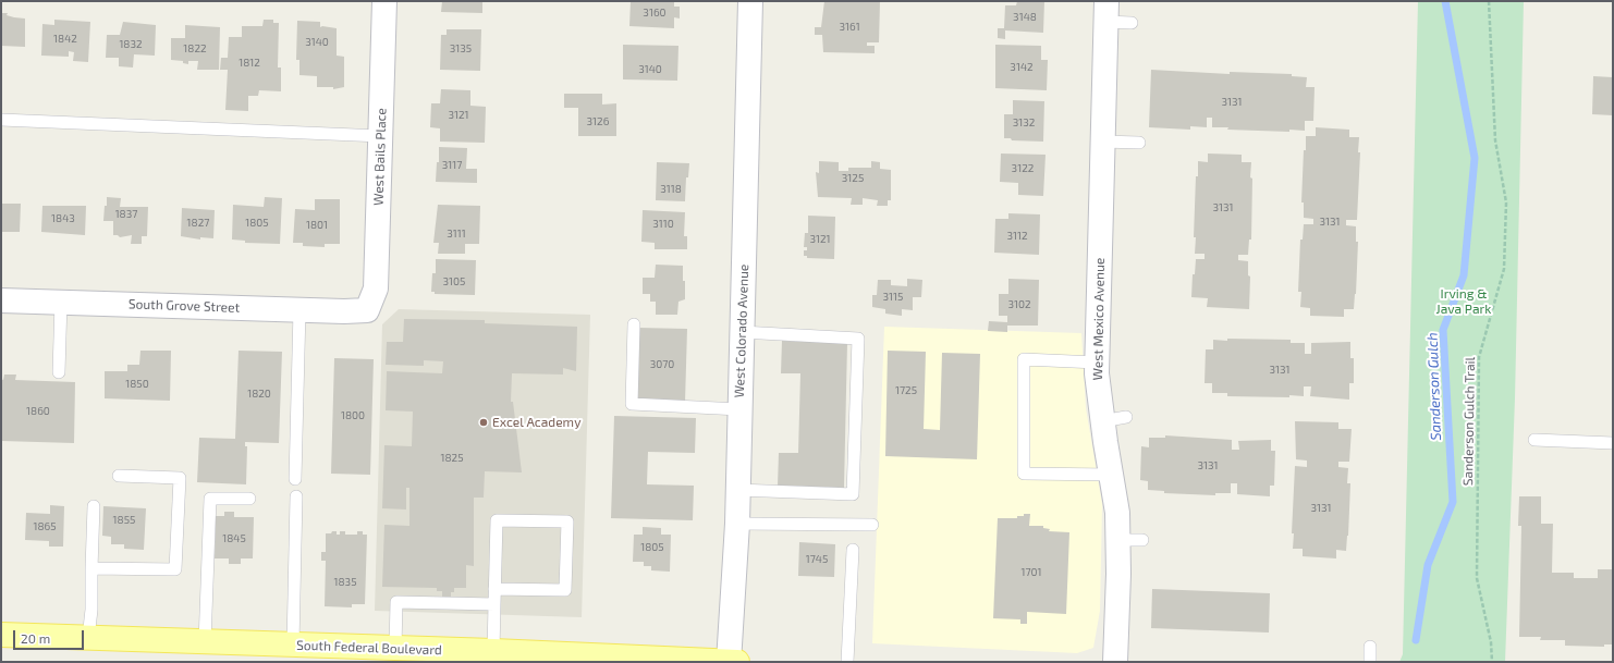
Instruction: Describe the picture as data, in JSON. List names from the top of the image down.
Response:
{
  "streets": {
    "main road": ["South Federal Boulevard"],
    "street": [
      "West Bails Place",
      "South Grove Street",
      "West Mexico Avenue",
      "West Colorado Avenue"
    ],
    "path": ["Sanderson Gulch Trail"]
  },
  "crossings": [
    ["West Bails Place", "South Grove Street"],
    ["West Colorado Avenue", "South Federal Boulevard"]
  ],
  "water": ["Sanderson Gulch"],
  "parks": ["Irving & Java Park"],
  "places": ["Excel Academy"],
  "house_numbers": [
    "3160",
    "3148",
    "3161",
    "1842",
    "3140",
    "1832",
    "1822",
    "3135",
    "1812",
    "3142",
    "3140",
    "3131",
    "3121",
    "3126",
    "3132",
    "3117",
    "3122",
    "3125",
    "3118",
    "3131",
    "1837",
    "1843",
    "3131",
    "1827",
    "1805",
    "3110",
    "1801",
    "3111",
    "3112",
    "3121",
    "3105",
    "3115",
    "3102",
    "3070",
    "3131",
    "1850",
    "1725",
    "1820",
    "1860",
    "1800",
    "1825",
    "3131",
    "3131",
    "1855",
    "1865",
    "1845",
    "1805",
    "1745",
    "1701",
    "1835"
  ],
  "scale_bar": "20 m"
}
